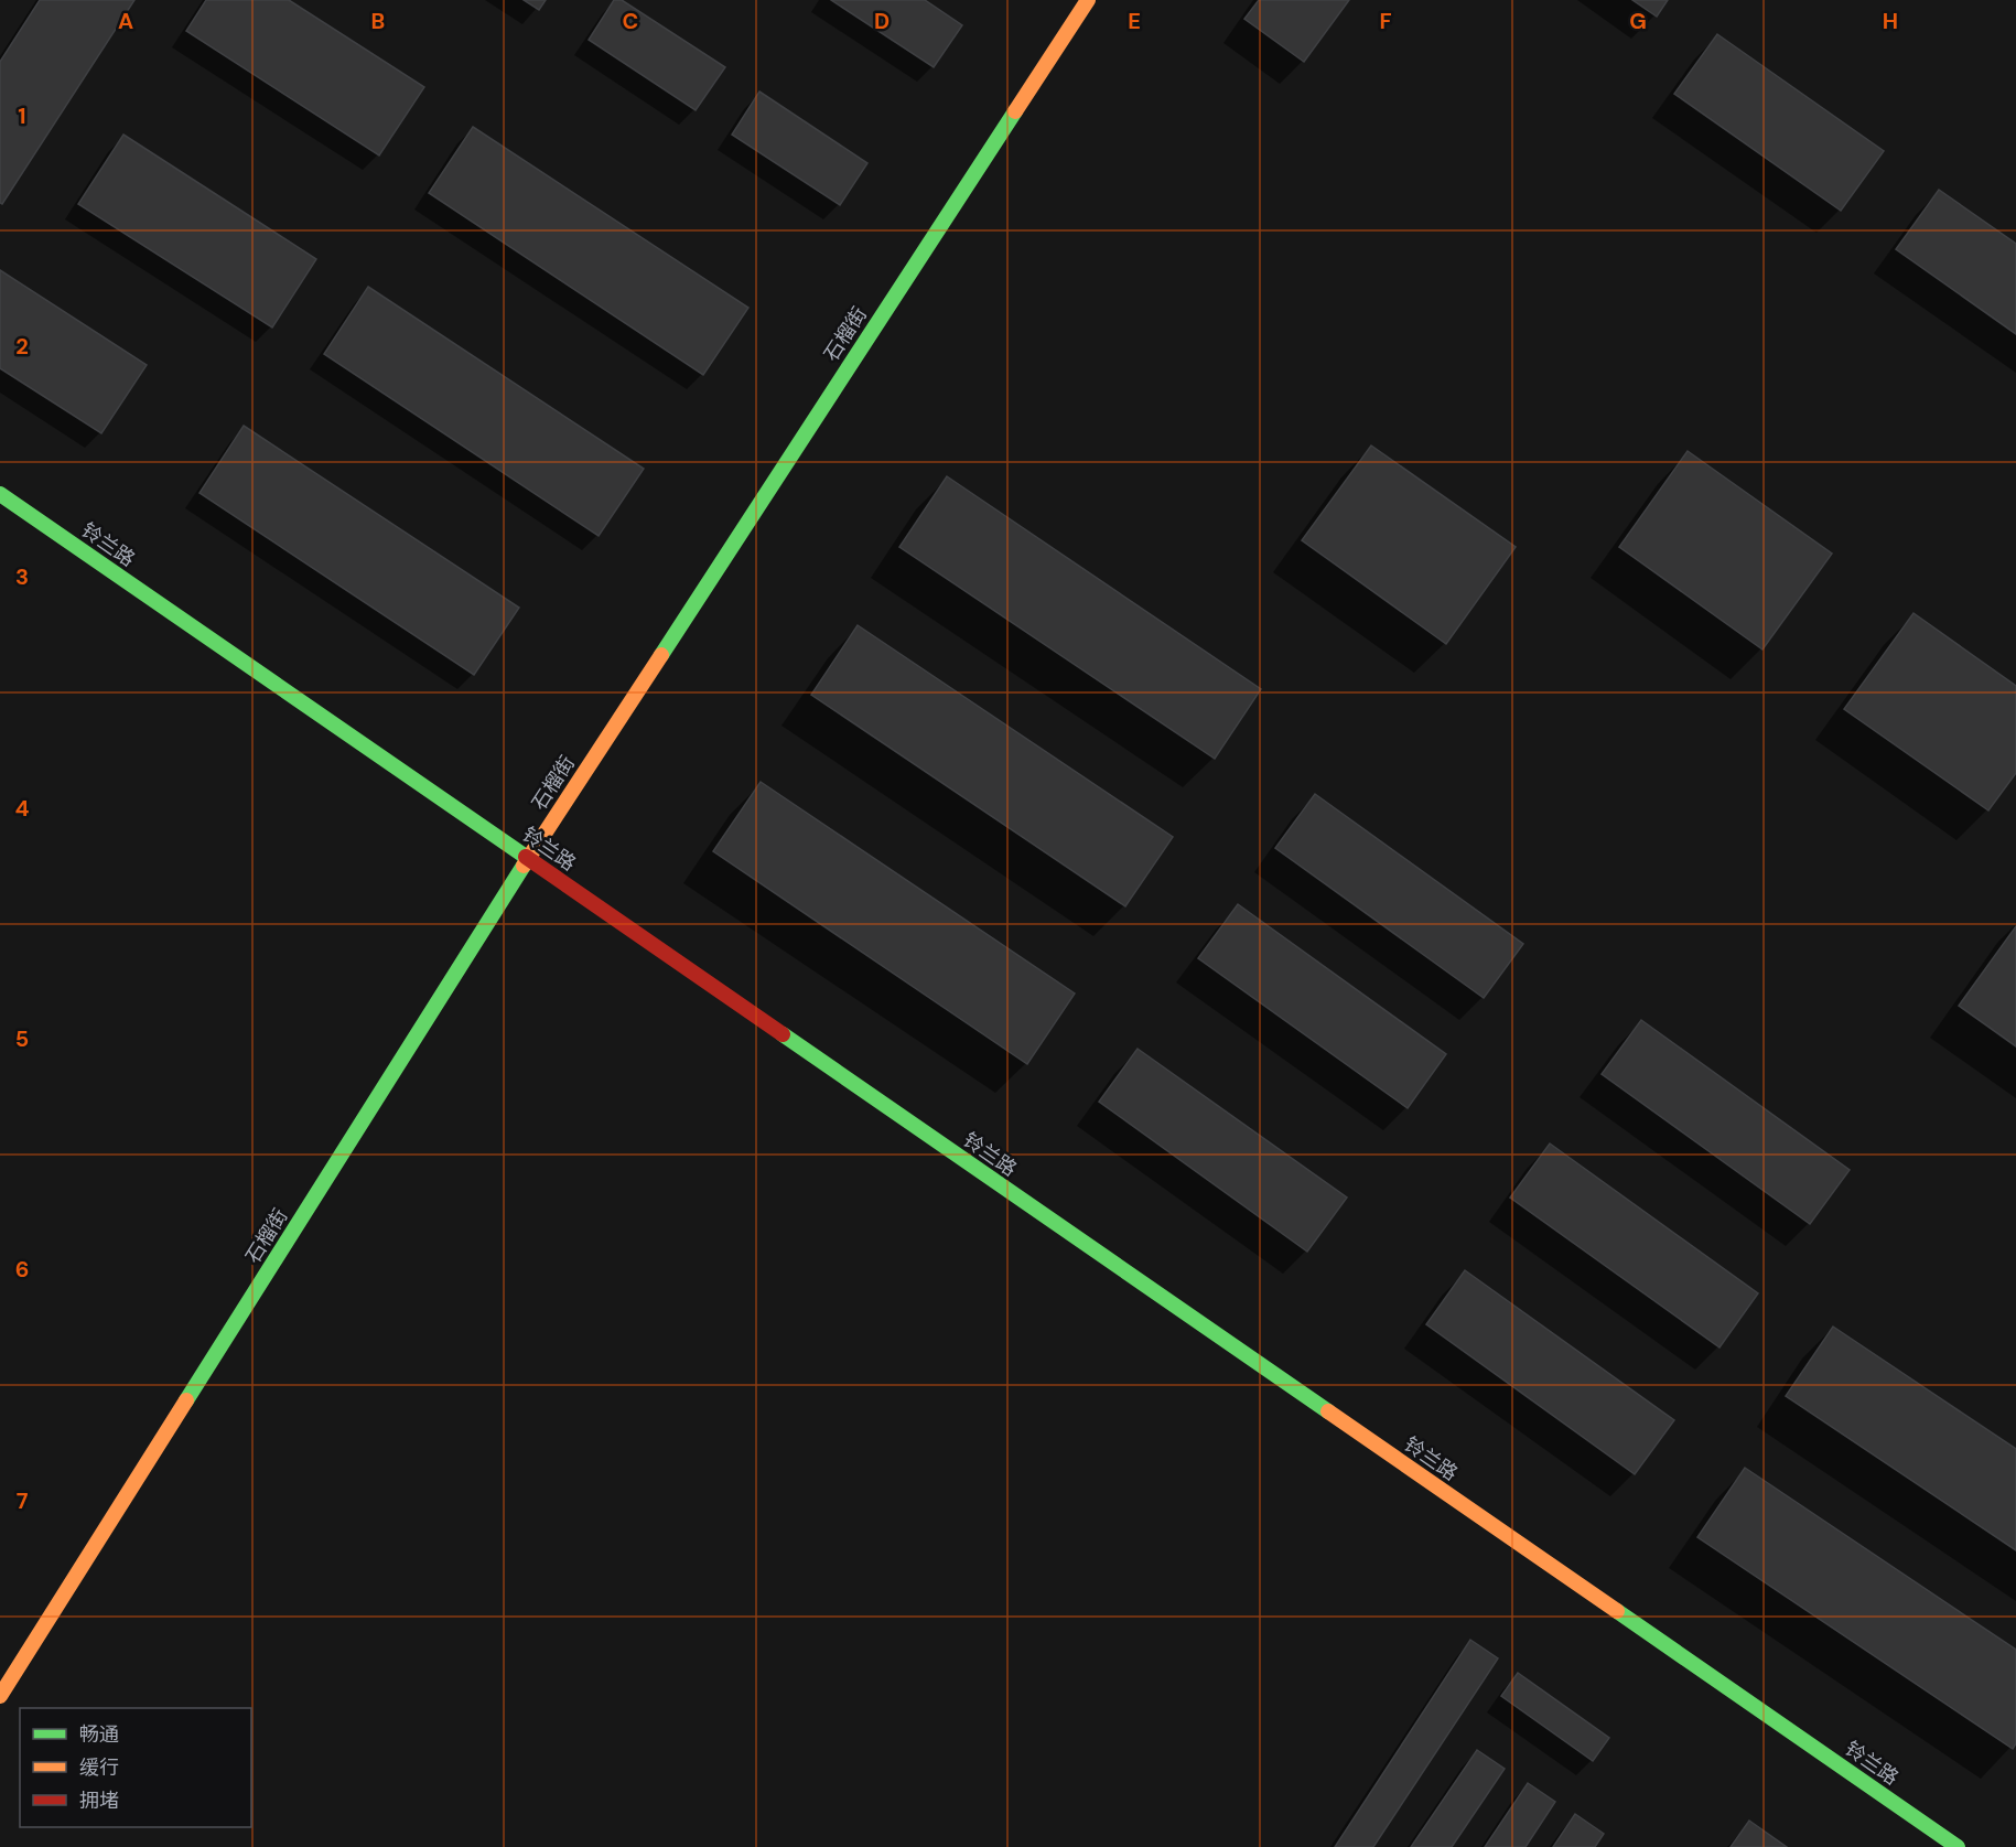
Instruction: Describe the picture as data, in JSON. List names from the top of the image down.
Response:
{
  "streets": {
    "street": ["石榴街", "铃兰路"]
  },
  "crossings": [
    ["石榴街", "铃兰路"]
  ],
  "legend": ["畅通", "缓行", "拥堵"],
  "grid": {
    "columns": [
      "A",
      "B",
      "C",
      "D",
      "E",
      "F",
      "G",
      "H"
    ],
    "rows": [
      "1",
      "2",
      "3",
      "4",
      "5",
      "6",
      "7"
    ]
  }
}
